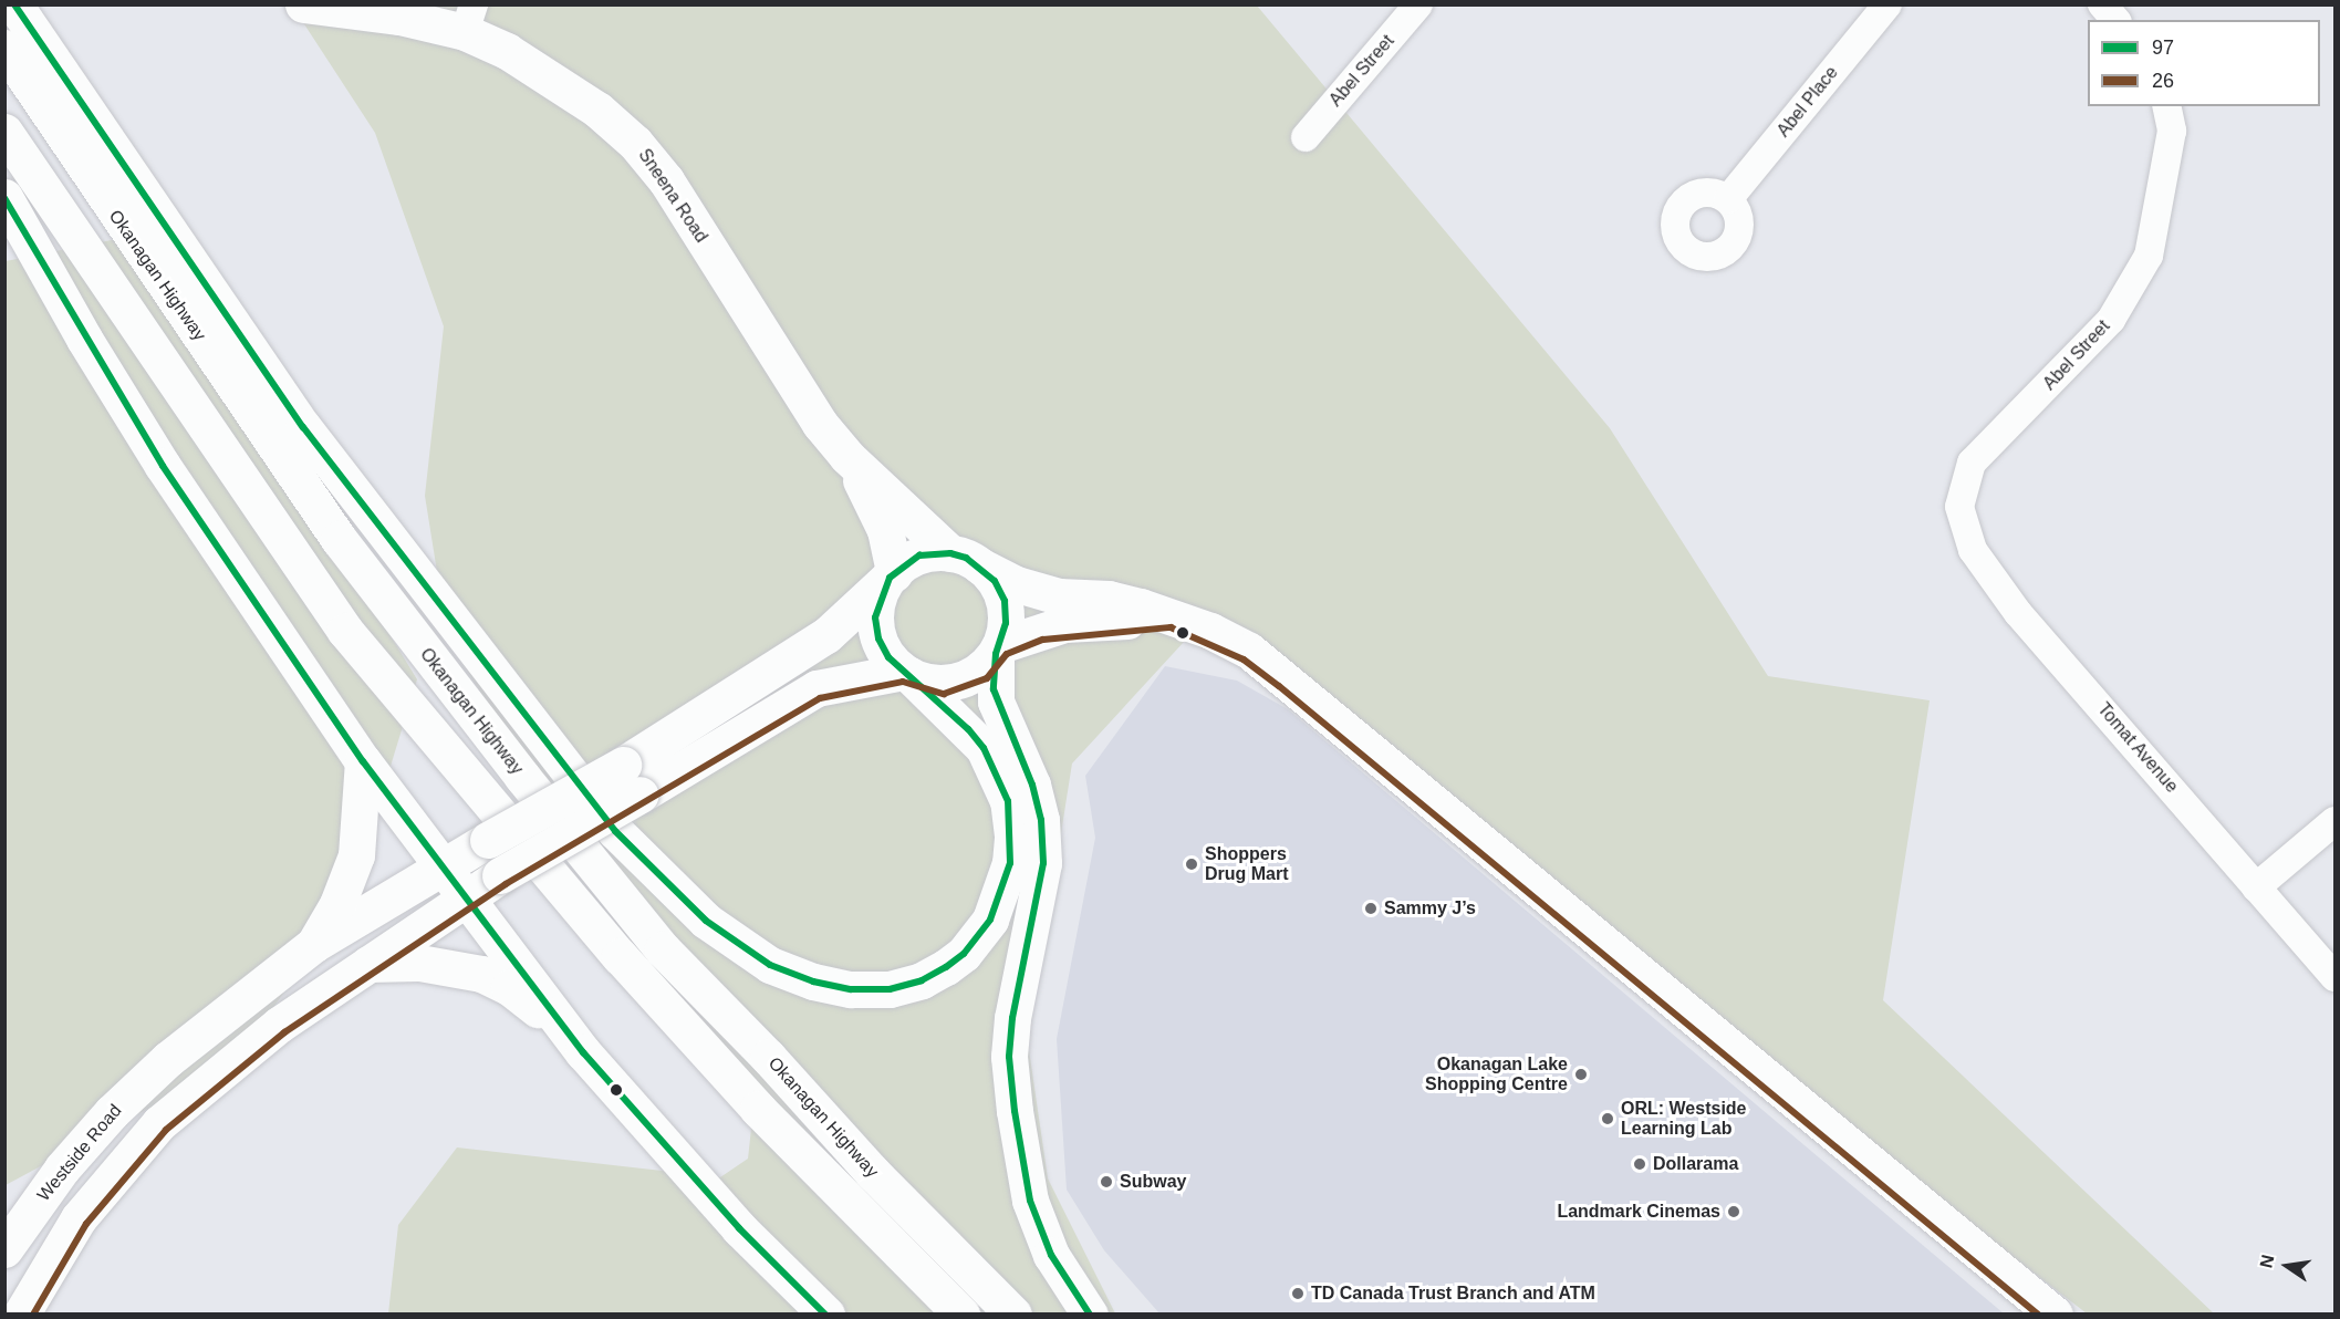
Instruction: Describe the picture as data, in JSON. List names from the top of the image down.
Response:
{
  "streets": {
    "main road": ["Sneena Road", "Okanagan Highway", "Westside Road"],
    "street": ["Abel Street", "Abel Place", "Tomat Avenue"]
  },
  "crossings": [
    ["Abel Street", "Tomat Avenue"],
    ["Sneena Road", "Westside Road"]
  ],
  "places": [
    "Shoppers Drug Mart",
    "Sammy J’s",
    "Okanagan Lake Shopping Centre",
    "ORL: Westside Learning Lab",
    "Dollarama",
    "Subway",
    "Landmark Cinemas",
    "TD Canada Trust Branch and ATM"
  ],
  "lines": ["transit line 97", "transit line 26"],
  "legend": ["97", "26"],
  "north": "left"
}
